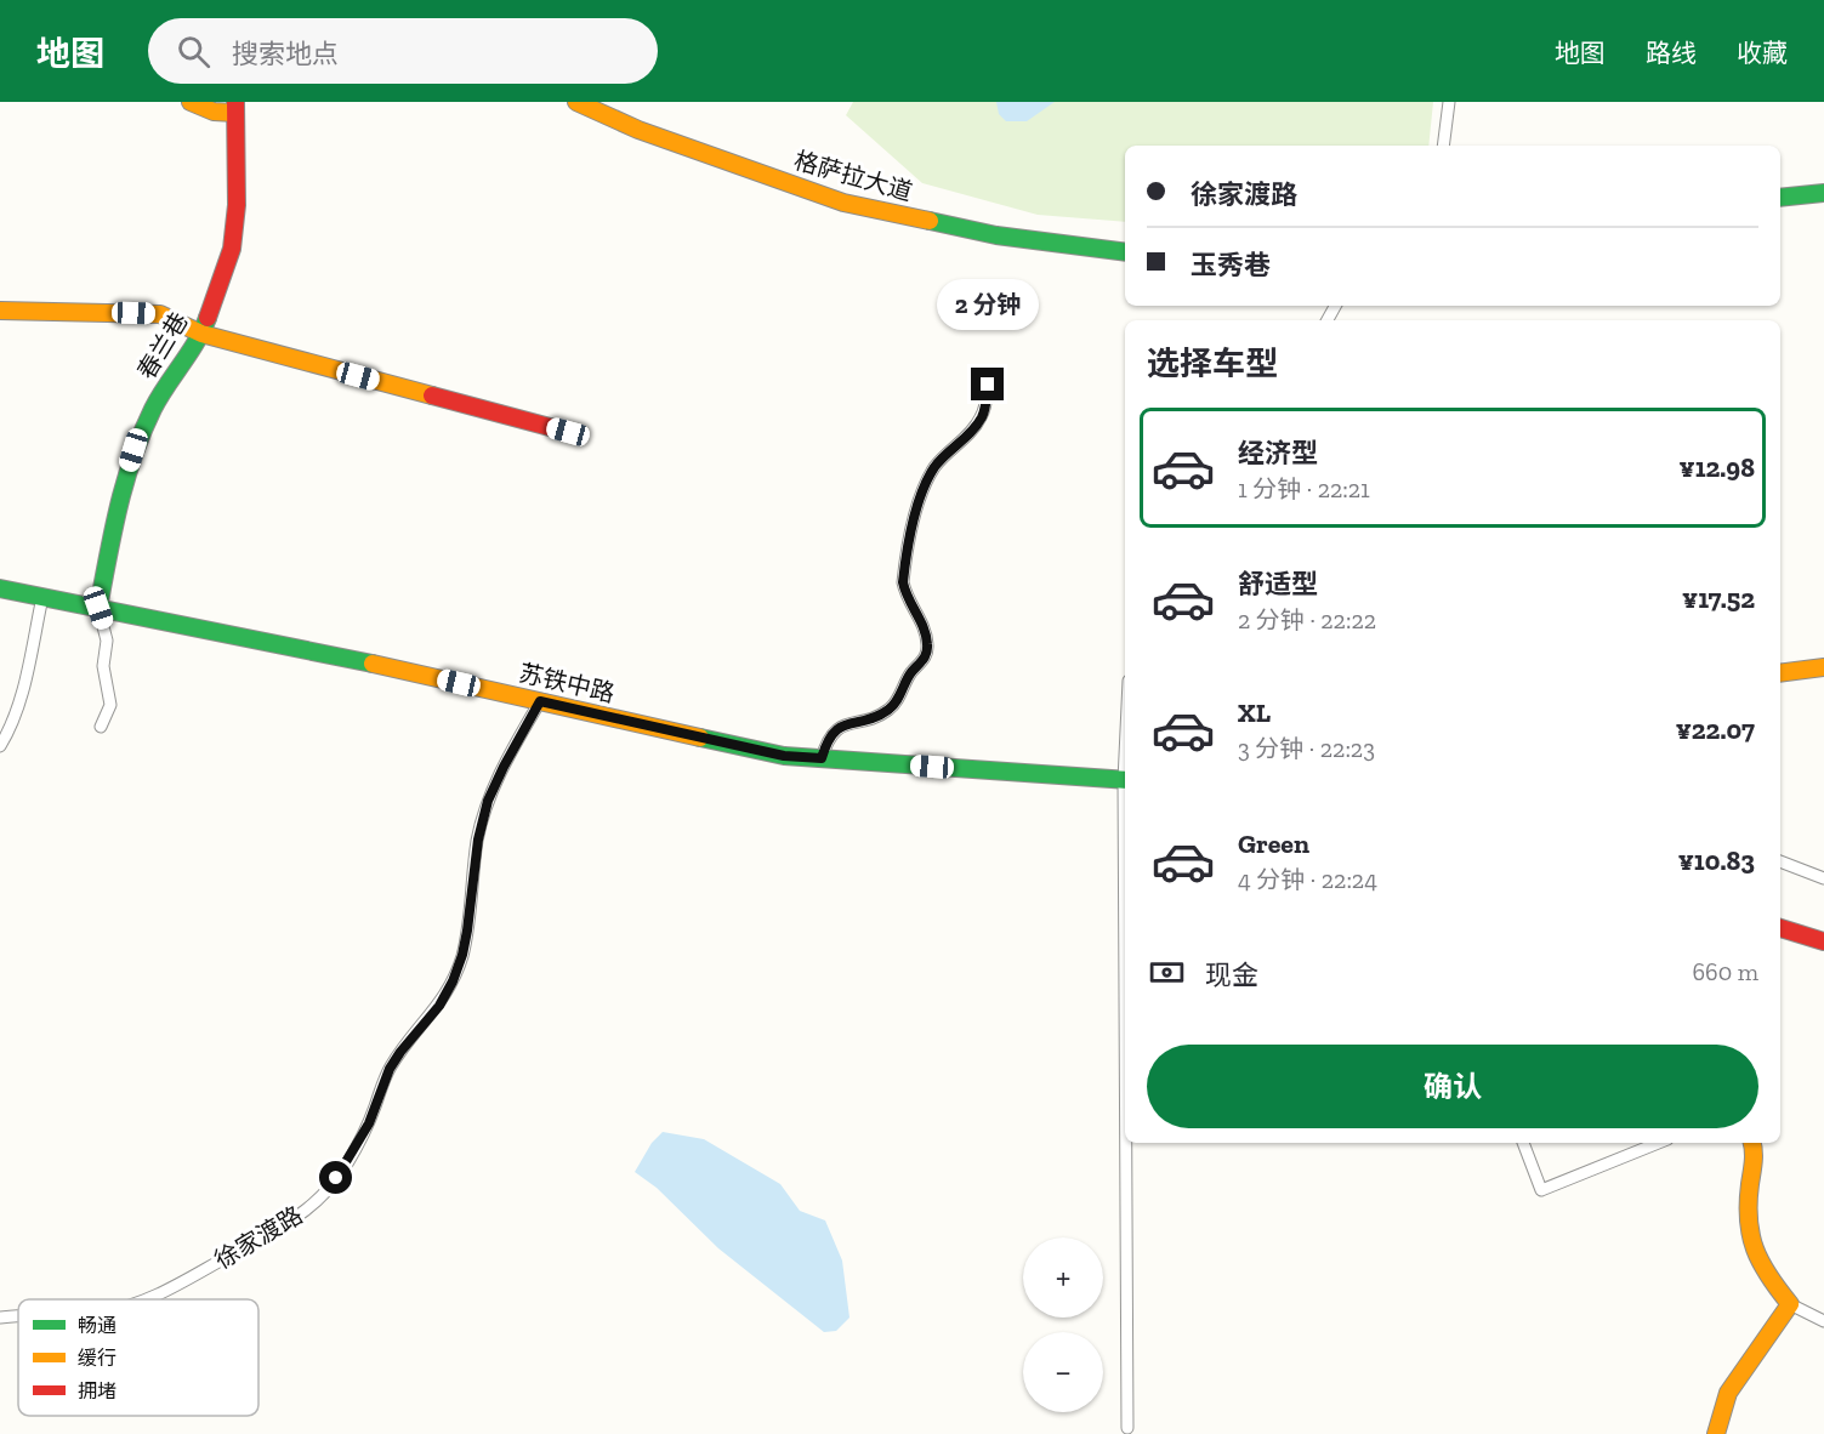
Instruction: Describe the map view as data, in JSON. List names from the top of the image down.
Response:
{
  "streets": {
    "main road": ["格萨拉大道", "春兰巷", "苏铁中路"],
    "street": ["徐家渡路"]
  },
  "crossings": [
    ["春兰巷", "苏铁中路"],
    ["苏铁中路", "徐家渡路"]
  ],
  "legend": ["畅通", "缓行", "拥堵"],
  "page": {
    "header": "地图",
    "search": "搜索地点",
    "nav": ["地图", "路线", "收藏"],
    "banner": ["徐家渡路", "玉秀巷"],
    "bubble": "2 分钟",
    "heading": "选择车型",
    "list": [
      {
        "name": "经济型",
        "note": "1 分钟 · 22:21",
        "value": "¥12.98"
      },
      {
        "name": "舒适型",
        "note": "2 分钟 · 22:22",
        "value": "¥17.52"
      },
      {
        "name": "XL",
        "note": "3 分钟 · 22:23",
        "value": "¥22.07"
      },
      {
        "name": "Green",
        "note": "4 分钟 · 22:24",
        "value": "¥10.83"
      }
    ],
    "pay": ["现金", "660 m"],
    "buttons": "确认",
    "map_buttons": ["+", "−"]
  }
}
